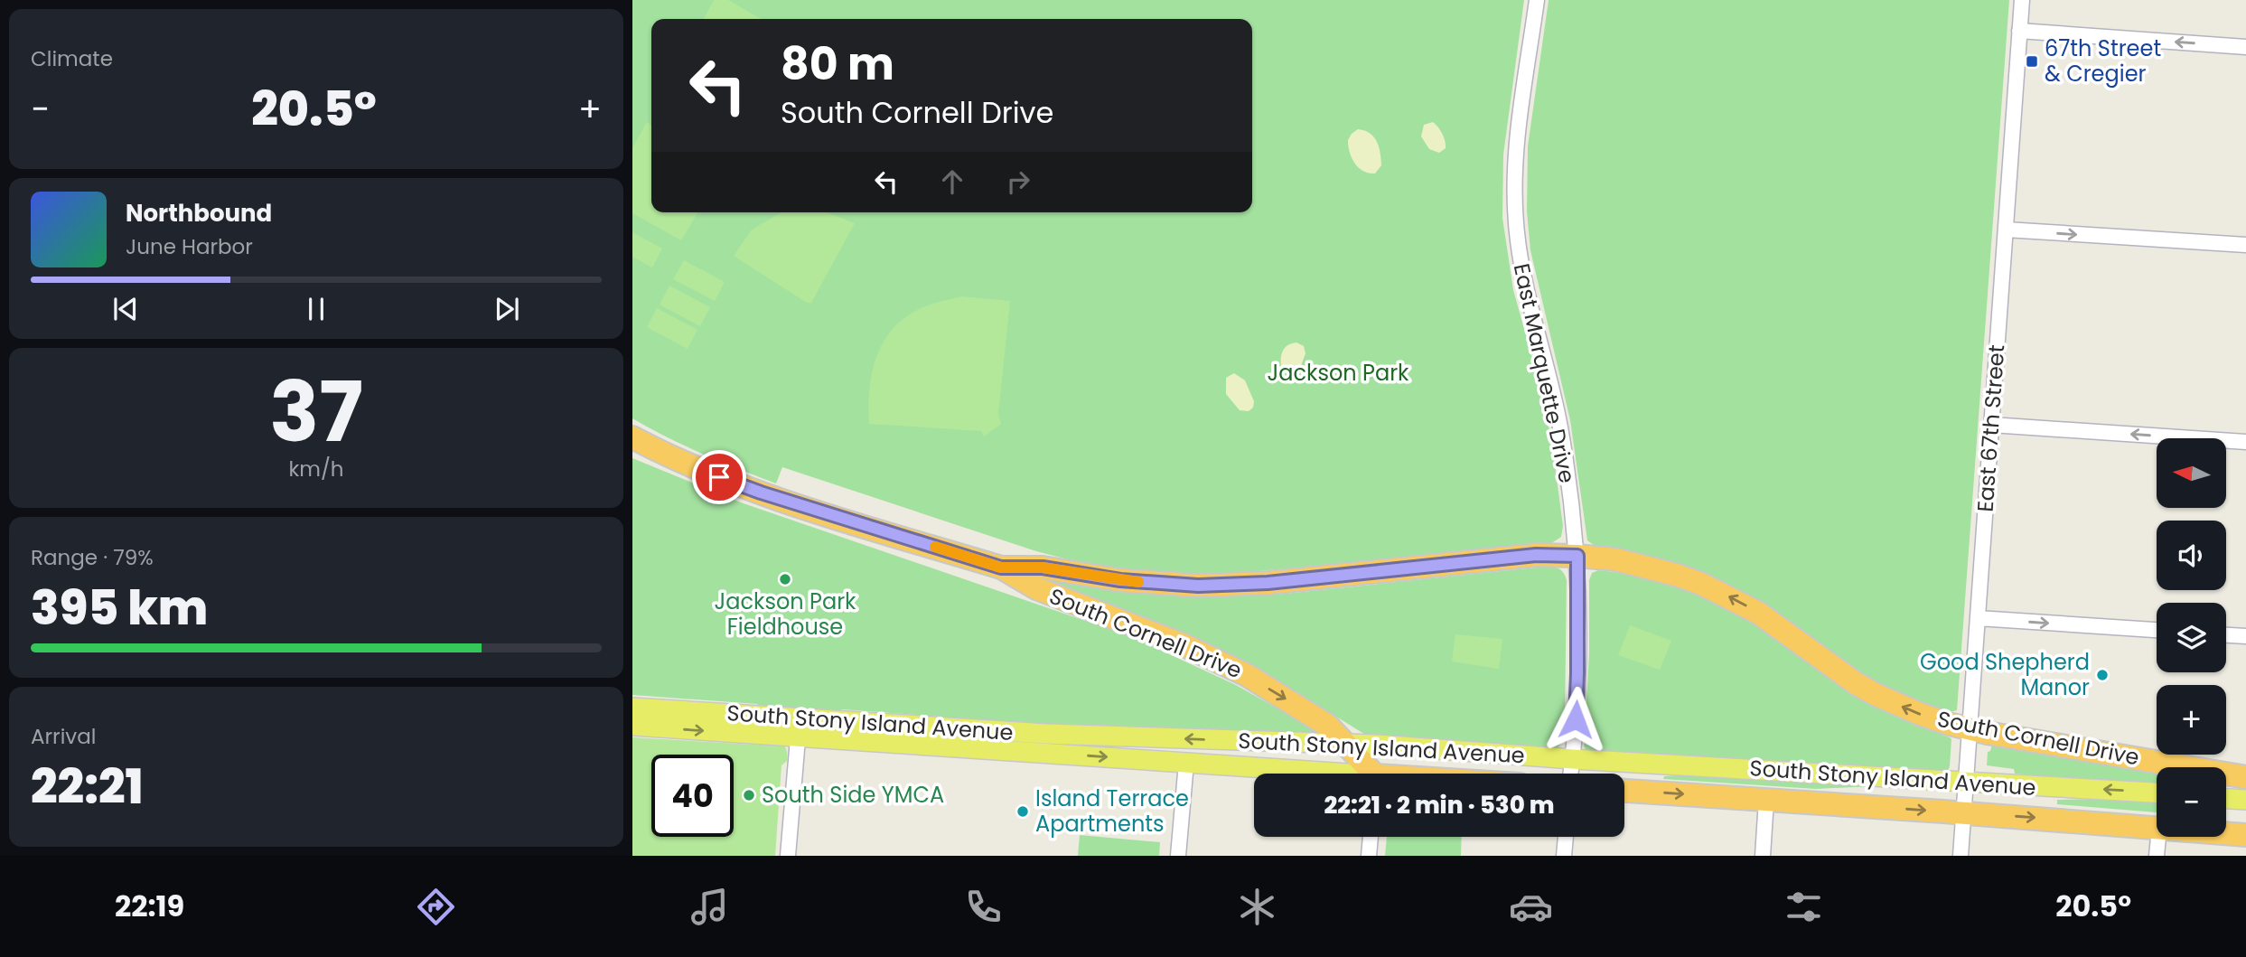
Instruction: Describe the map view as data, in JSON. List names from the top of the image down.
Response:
{
  "streets": {
    "highway": ["South Cornell Drive", "South Stony Island Avenue"],
    "street": ["East Marquette Drive", "East 67th Street"]
  },
  "crossings": [
    ["East Marquette Drive", "South Cornell Drive"],
    ["East Marquette Drive", "South Stony Island Avenue"],
    ["East 67th Street", "South Cornell Drive"],
    ["East 67th Street", "South Stony Island Avenue"],
    ["South Cornell Drive", "South Stony Island Avenue"]
  ],
  "parks": ["Jackson Park"],
  "places": {
    "transit": ["67th Street & Cregier"],
    "other": [
      "Jackson Park Fieldhouse",
      "Good Shepherd Manor",
      "South Side YMCA",
      "Island Terrace Apartments"
    ]
  },
  "north": "left",
  "page": {
    "tile": [
      "Climate",
      ["37", "km/h"],
      ["Range · 79%", "395 km"],
      ["Arrival", "22:21"]
    ],
    "turn": ["80 m", "South Cornell Drive"],
    "heat": ["−", "20.5°", "+"],
    "song": ["Northbound", "June Harbor"],
    "map_buttons": ["+", "−"],
    "limit": "40",
    "trip": "22:21 · 2 min · 530 m",
    "tabs": ["22:19", "20.5°"]
  }
}
